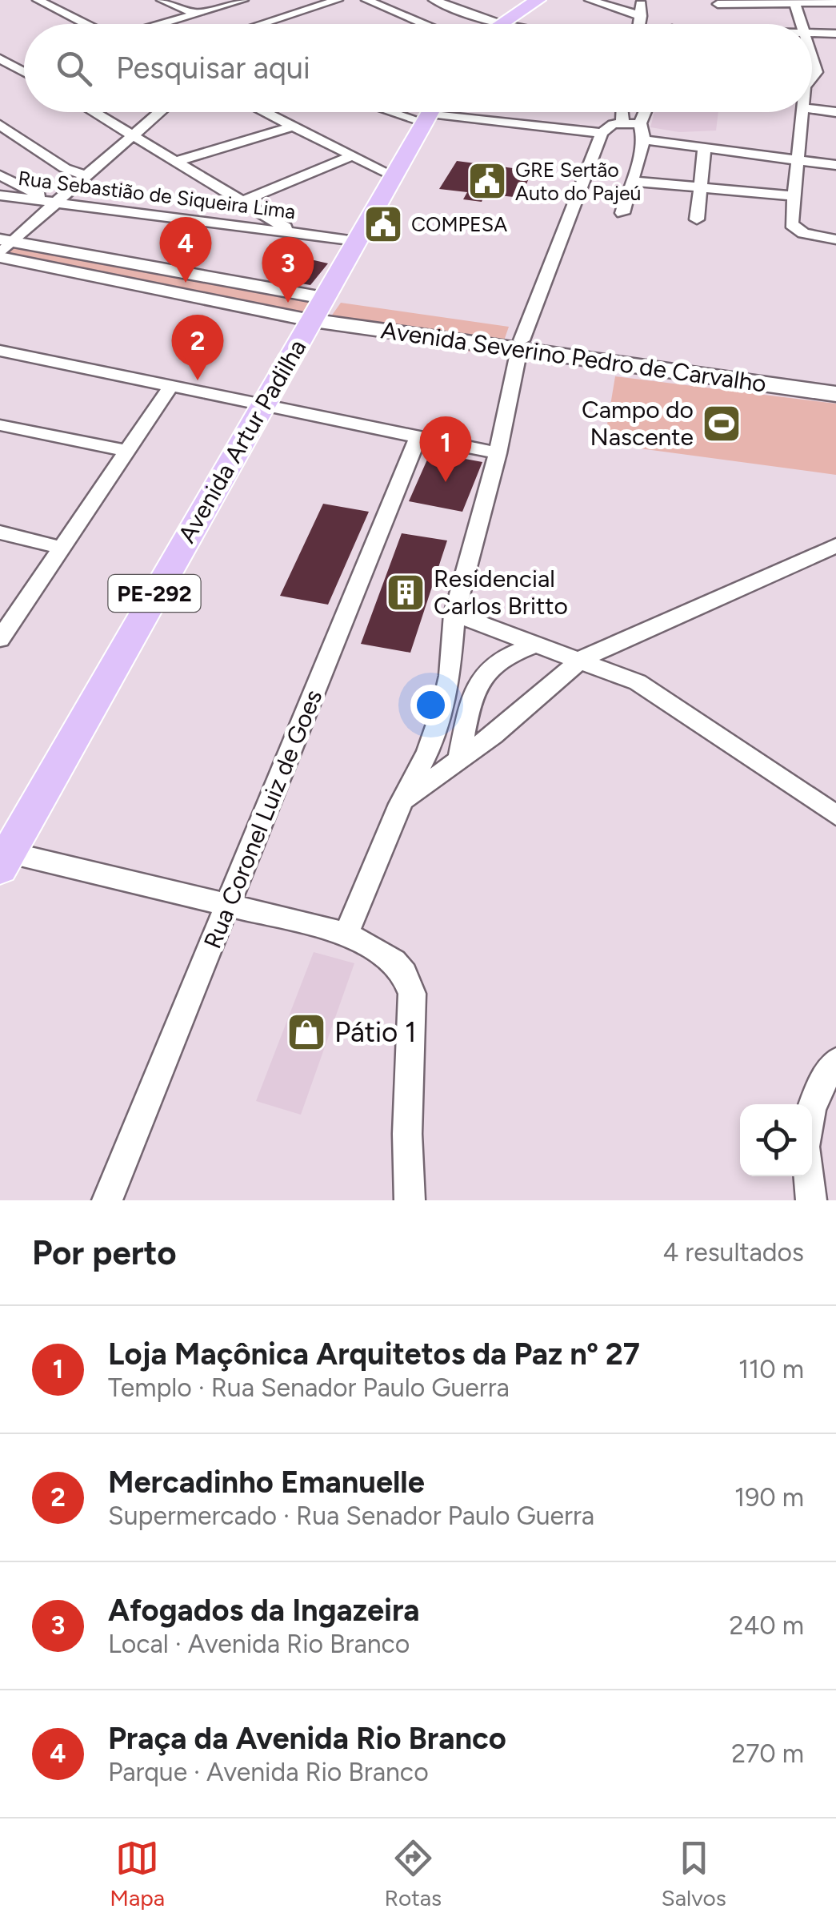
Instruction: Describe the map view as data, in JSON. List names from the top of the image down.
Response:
{
  "streets": {
    "main road": ["Avenida Severino Pedro de Carvalho", "Avenida Artur Padilha", "PE-292"],
    "street": ["Rua Sebastião de Siqueira Lima", "Rua Coronel Luiz de Goes"]
  },
  "crossings": [
    ["Rua Sebastião de Siqueira Lima", "Avenida Artur Padilha"],
    ["Avenida Severino Pedro de Carvalho", "Avenida Artur Padilha"]
  ],
  "places": {
    "public building": ["GRE Sertão Auto do Pajeú", "COMPESA"],
    "sports": ["Campo do Nascente"],
    "building": ["Residencial Carlos Britto"],
    "shop": ["Pátio 1"]
  },
  "page": {
    "search": "Pesquisar aqui",
    "pins": [
      "4",
      "3",
      "2",
      "1"
    ],
    "heading": ["Por perto", "4 resultados"],
    "list": [
      {
        "mark": "1",
        "name": "Loja Maçônica Arquitetos da Paz nº 27",
        "note": "Templo · Rua Senador Paulo Guerra",
        "value": "110 m"
      },
      {
        "mark": "2",
        "name": "Mercadinho Emanuelle",
        "note": "Supermercado · Rua Senador Paulo Guerra",
        "value": "190 m"
      },
      {
        "mark": "3",
        "name": "Afogados da Ingazeira",
        "note": "Local · Avenida Rio Branco",
        "value": "240 m"
      },
      {
        "mark": "4",
        "name": "Praça da Avenida Rio Branco",
        "note": "Parque · Avenida Rio Branco",
        "value": "270 m"
      }
    ],
    "nav": ["Mapa", "Rotas", "Salvos"]
  }
}
